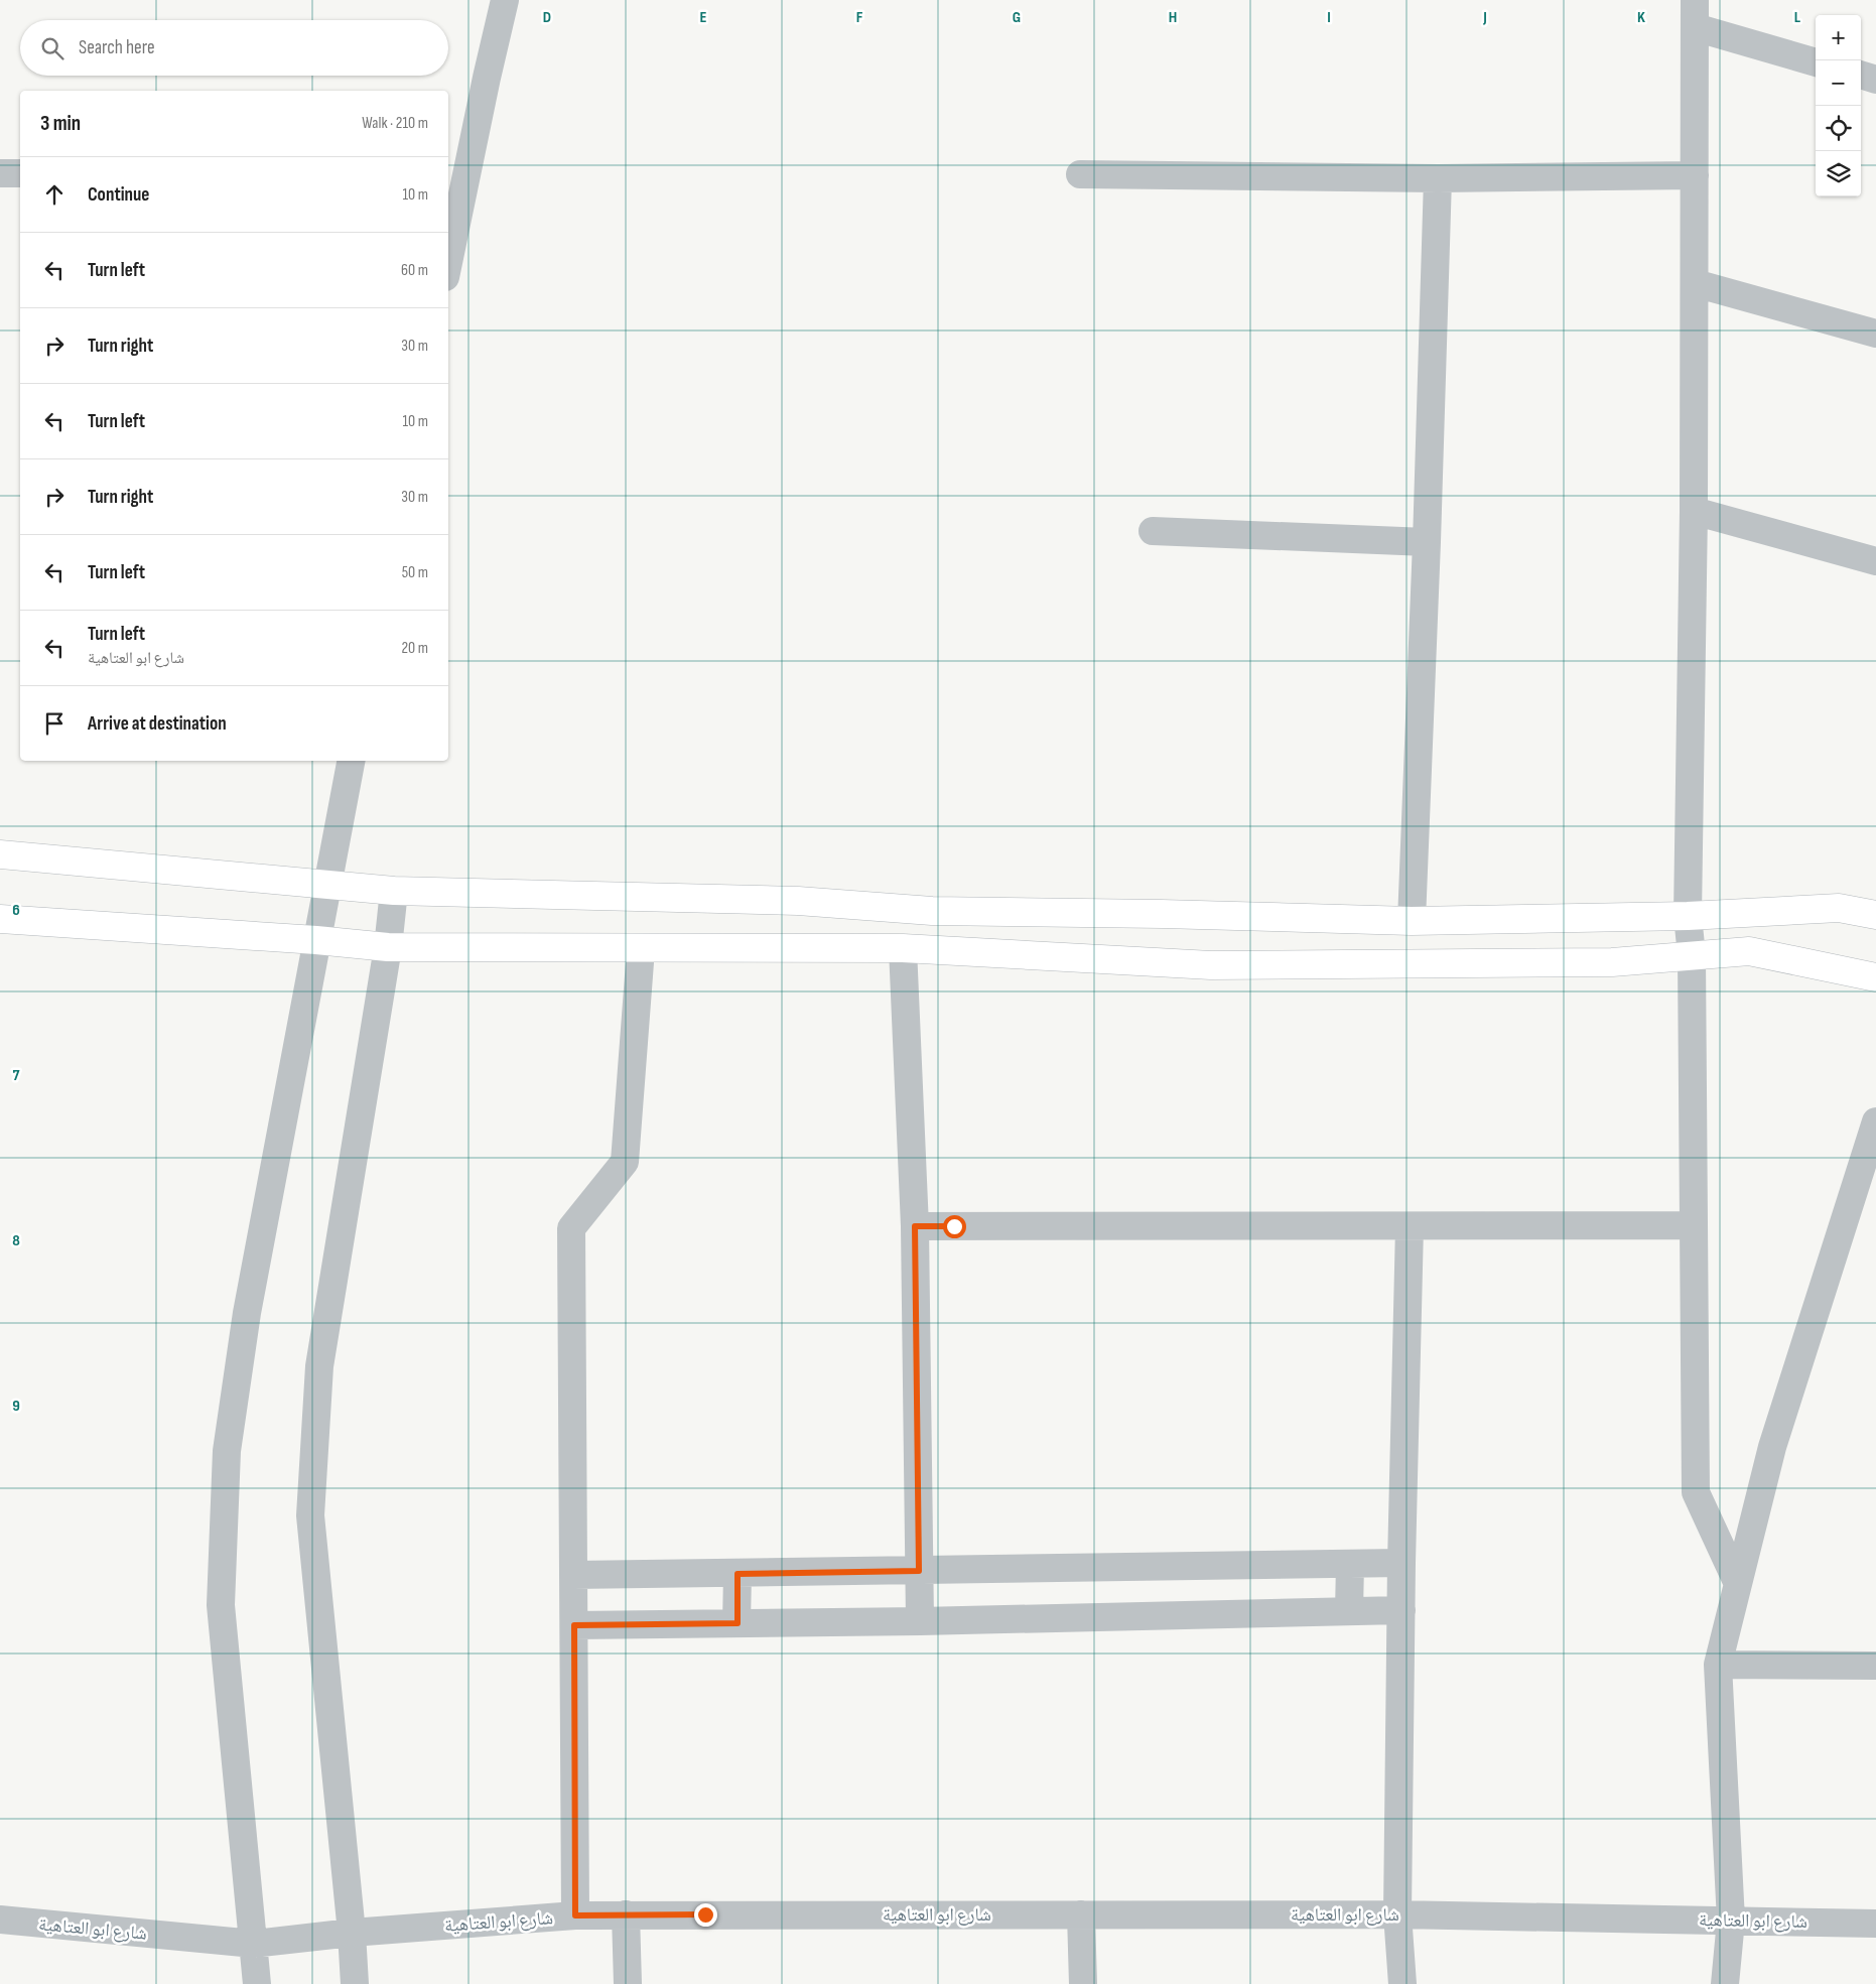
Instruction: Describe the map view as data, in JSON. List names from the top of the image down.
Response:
{
  "streets": {
    "street": ["شارع ابو العتاهية"]
  },
  "page": {
    "map_buttons": ["+", "−"],
    "search": "Search here",
    "heading": ["3 min", "Walk · 210 m"],
    "list": [
      ["Continue", "10 m"],
      ["Turn left", "60 m"],
      ["Turn right", "30 m"],
      ["Turn left", "10 m"],
      ["Turn right", "30 m"],
      ["Turn left", "50 m"],
      ["Turn left", "شارع ابو العتاهية", "20 m"],
      "Arrive at destination"
    ]
  },
  "grid": {
    "columns": [
      "D",
      "E",
      "F",
      "G",
      "H",
      "I",
      "J",
      "K",
      "L"
    ],
    "rows": [
      "6",
      "7",
      "8",
      "9"
    ]
  }
}
